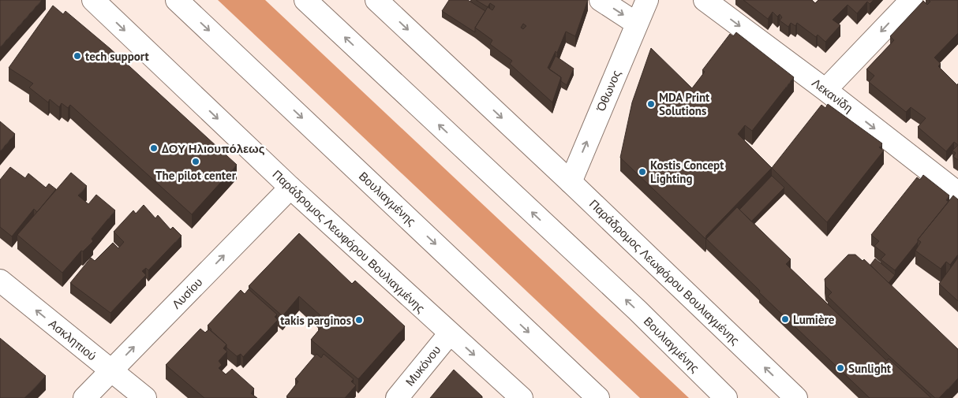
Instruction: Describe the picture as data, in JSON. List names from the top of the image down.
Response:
{
  "streets": {
    "street": [
      "Όθωνος",
      "Λεκανίδη",
      "Βουλιαγμένης",
      "Παράδρομος Λεωφόρου Βουλιαγμένης",
      "Λυσίου",
      "Ασκληπιού",
      "Μυκόνου"
    ]
  },
  "crossings": [
    ["Όθωνος", "Παράδρομος Λεωφόρου Βουλιαγμένης"],
    ["Παράδρομος Λεωφόρου Βουλιαγμένης", "Λυσίου"],
    ["Παράδρομος Λεωφόρου Βουλιαγμένης", "Μυκόνου"],
    ["Λυσίου", "Ασκληπιού"]
  ],
  "one_way": [
    "Όθωνος",
    "Λεκανίδη",
    "Λυσίου",
    "Ασκληπιού"
  ],
  "places": [
    "tech support",
    "MDA Print Solutions",
    "ΔΟΥ Ηλιουπόλεως",
    "The pilot center",
    "Kostis Concept Lighting",
    "Lumière",
    "takis parginos",
    "Sunlight"
  ]
}
